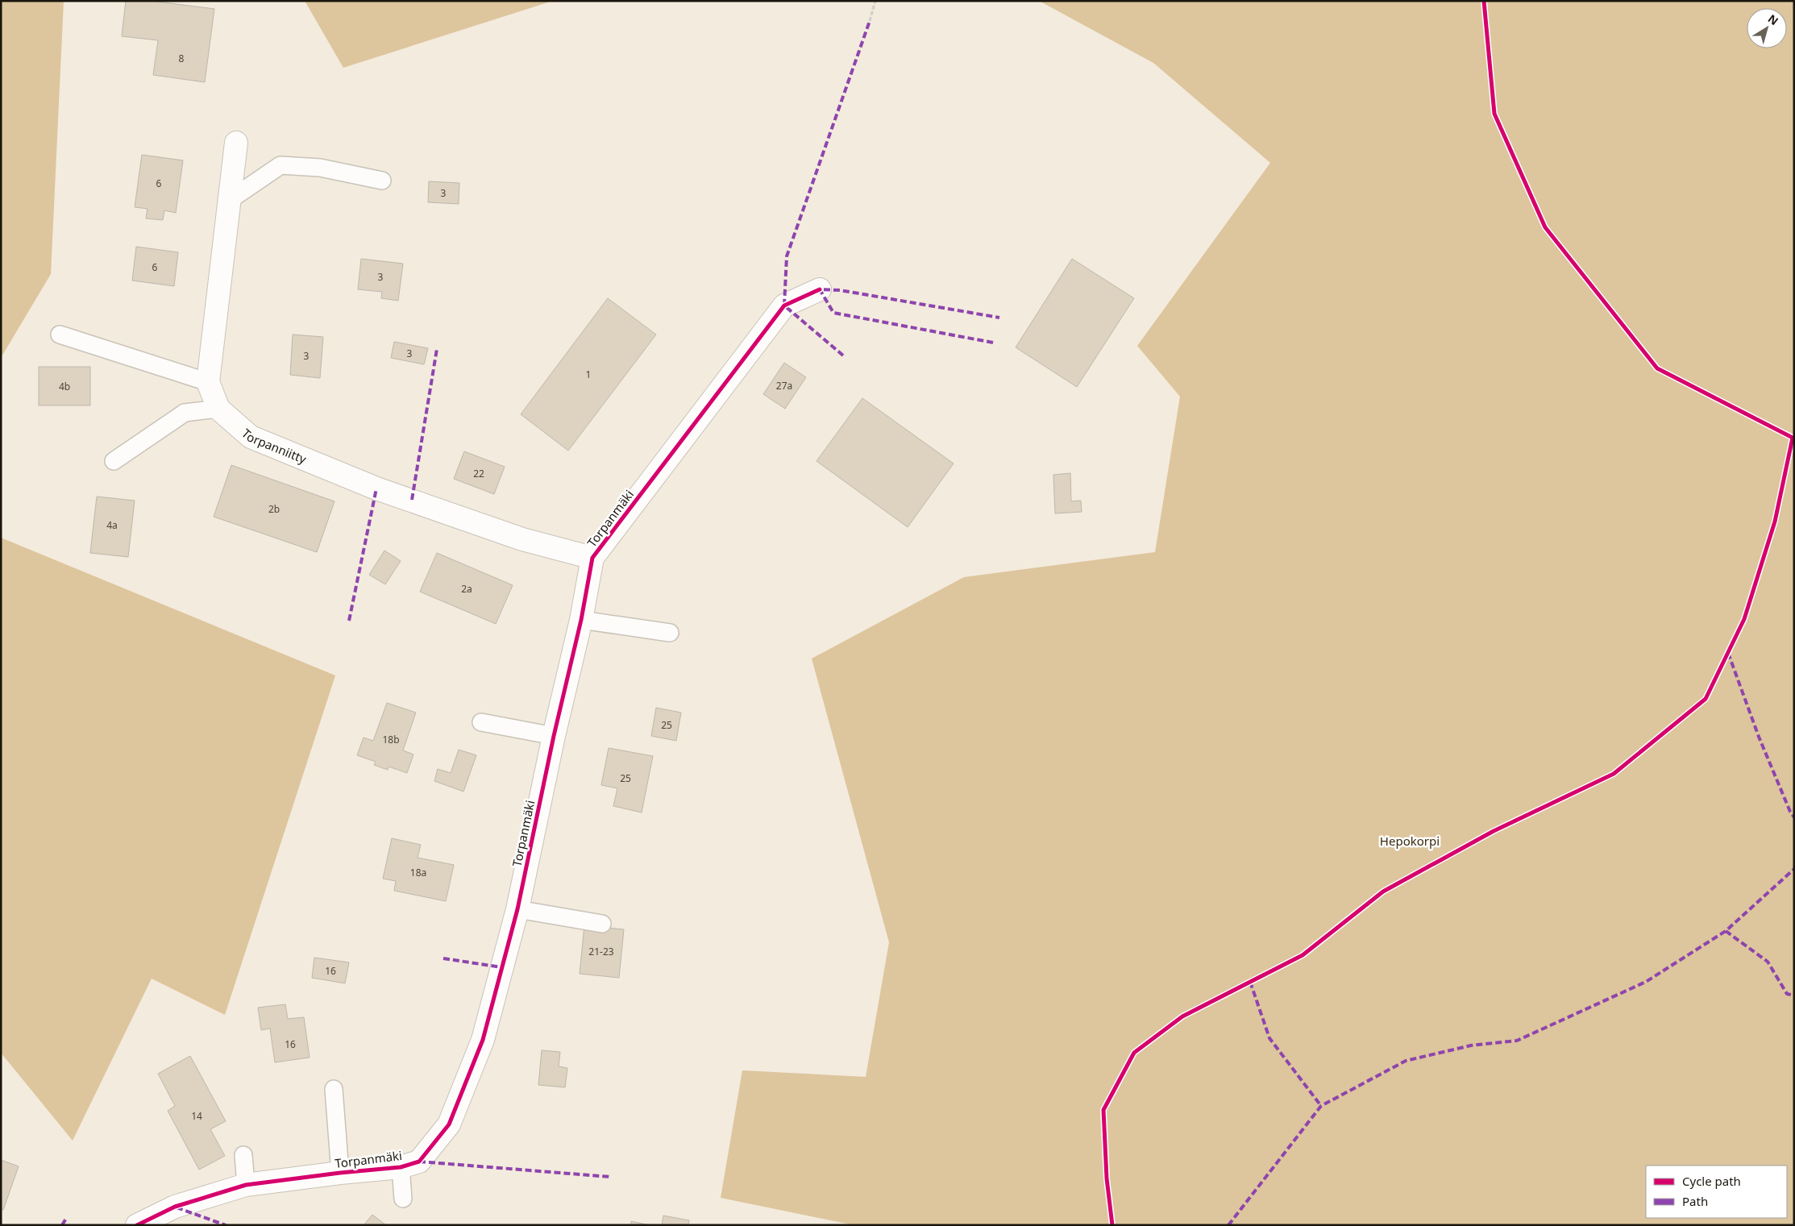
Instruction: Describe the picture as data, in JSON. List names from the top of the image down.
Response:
{
  "streets": {
    "street": ["Torpanniitty", "Torpanmäki"]
  },
  "crossings": [
    ["Torpanniitty", "Torpanmäki"]
  ],
  "parks": ["Hepokorpi"],
  "house_numbers": [
    "8",
    "6",
    "3",
    "6",
    "3",
    "3",
    "3",
    "1",
    "27a",
    "4b",
    "22",
    "2b",
    "4a",
    "2a",
    "25",
    "18b",
    "25",
    "18a",
    "21-23",
    "16",
    "16",
    "14"
  ],
  "legend": ["Cycle path", "Path"],
  "north": "top right"
}
